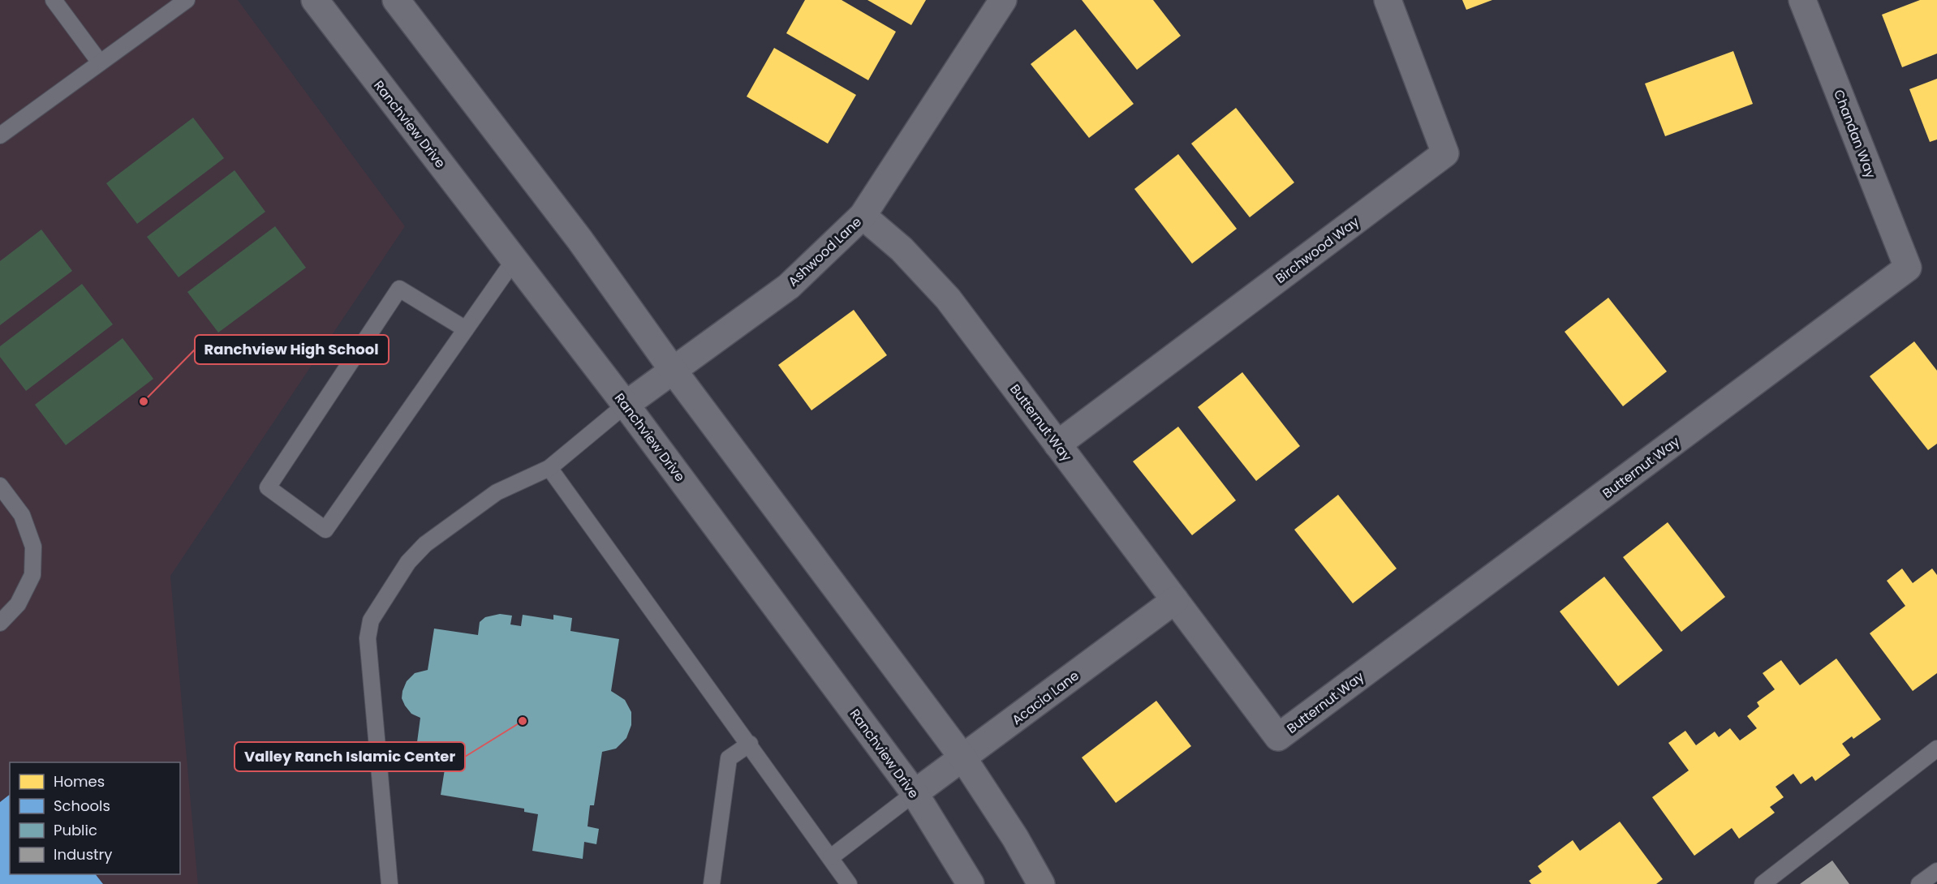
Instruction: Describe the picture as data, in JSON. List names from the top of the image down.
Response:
{
  "streets": {
    "street": [
      "Ranchview Drive",
      "Chandan Way",
      "Birchwood Way",
      "Ashwood Lane",
      "Butternut Way",
      "Acacia Lane"
    ]
  },
  "crossings": [
    ["Ranchview Drive", "Ashwood Lane"],
    ["Ranchview Drive", "Acacia Lane"],
    ["Chandan Way", "Butternut Way"],
    ["Birchwood Way", "Butternut Way"],
    ["Ashwood Lane", "Butternut Way"],
    ["Butternut Way", "Acacia Lane"]
  ],
  "places": ["Ranchview High School", "Valley Ranch Islamic Center"],
  "legend": [
    "Homes",
    "Schools",
    "Public",
    "Industry"
  ]
}
